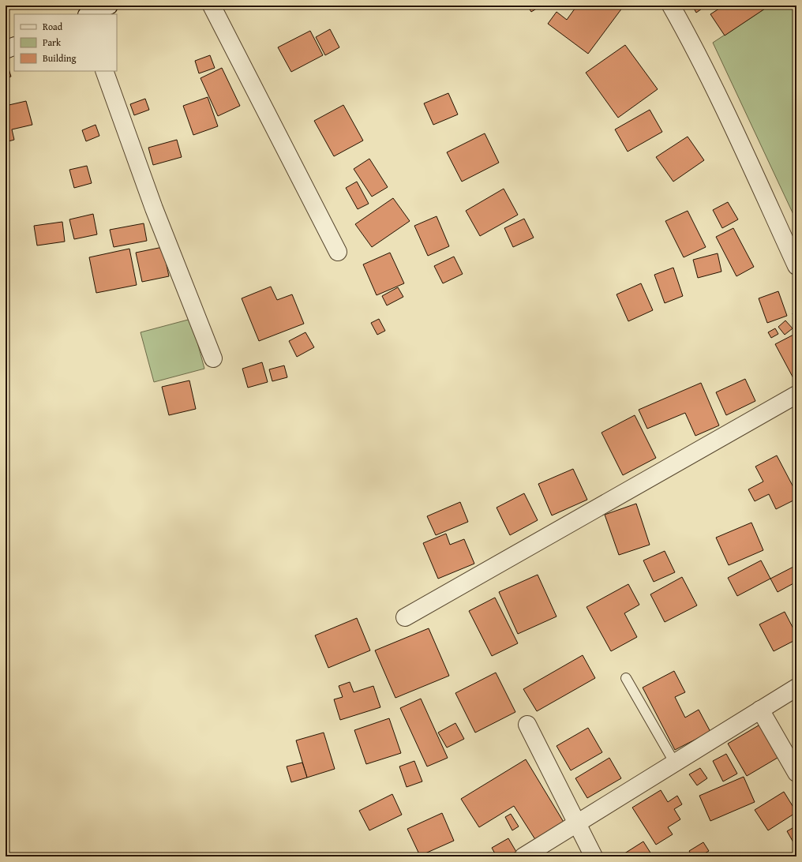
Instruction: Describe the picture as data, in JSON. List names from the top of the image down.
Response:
{
  "legend": ["Road", "Park", "Building"]
}
